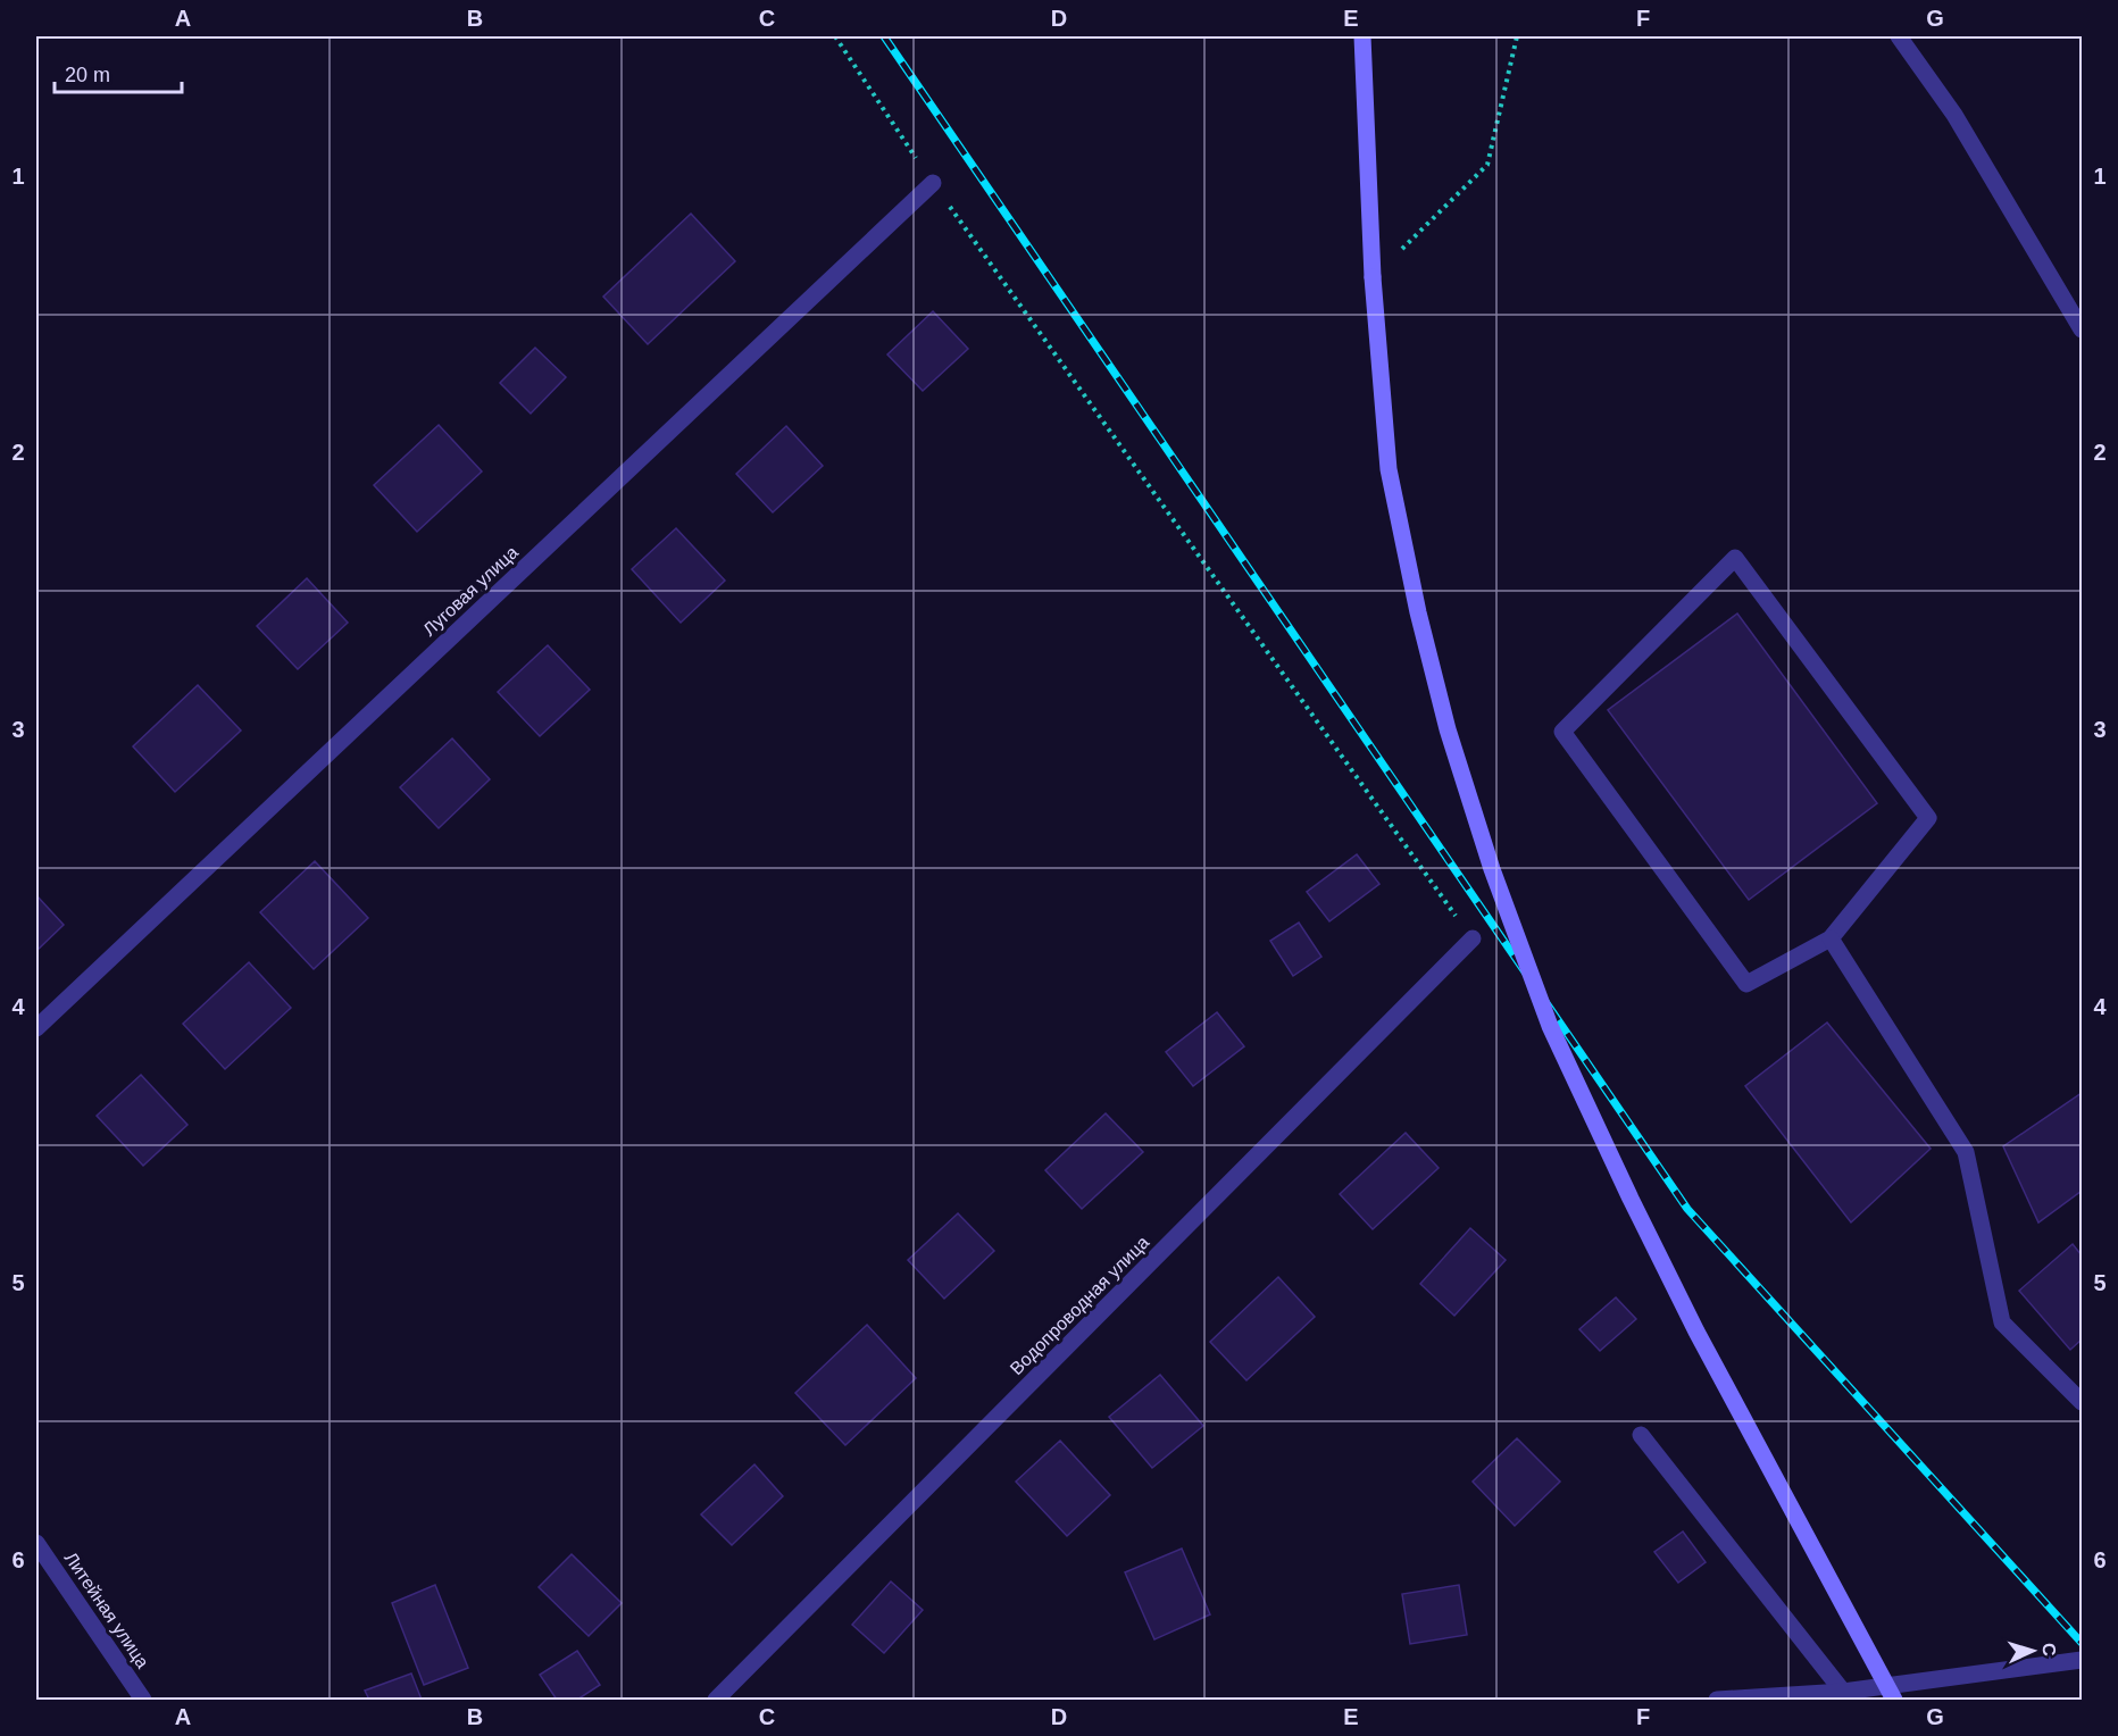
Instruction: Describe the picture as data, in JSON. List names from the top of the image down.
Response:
{
  "streets": {
    "street": ["Луговая улица", "Водопроводная улица", "Литейная улица"]
  },
  "scale_bar": "20 m",
  "north": "right",
  "grid": {
    "columns": [
      "A",
      "B",
      "C",
      "D",
      "E",
      "F",
      "G"
    ],
    "rows": [
      "1",
      "2",
      "3",
      "4",
      "5",
      "6"
    ]
  }
}
